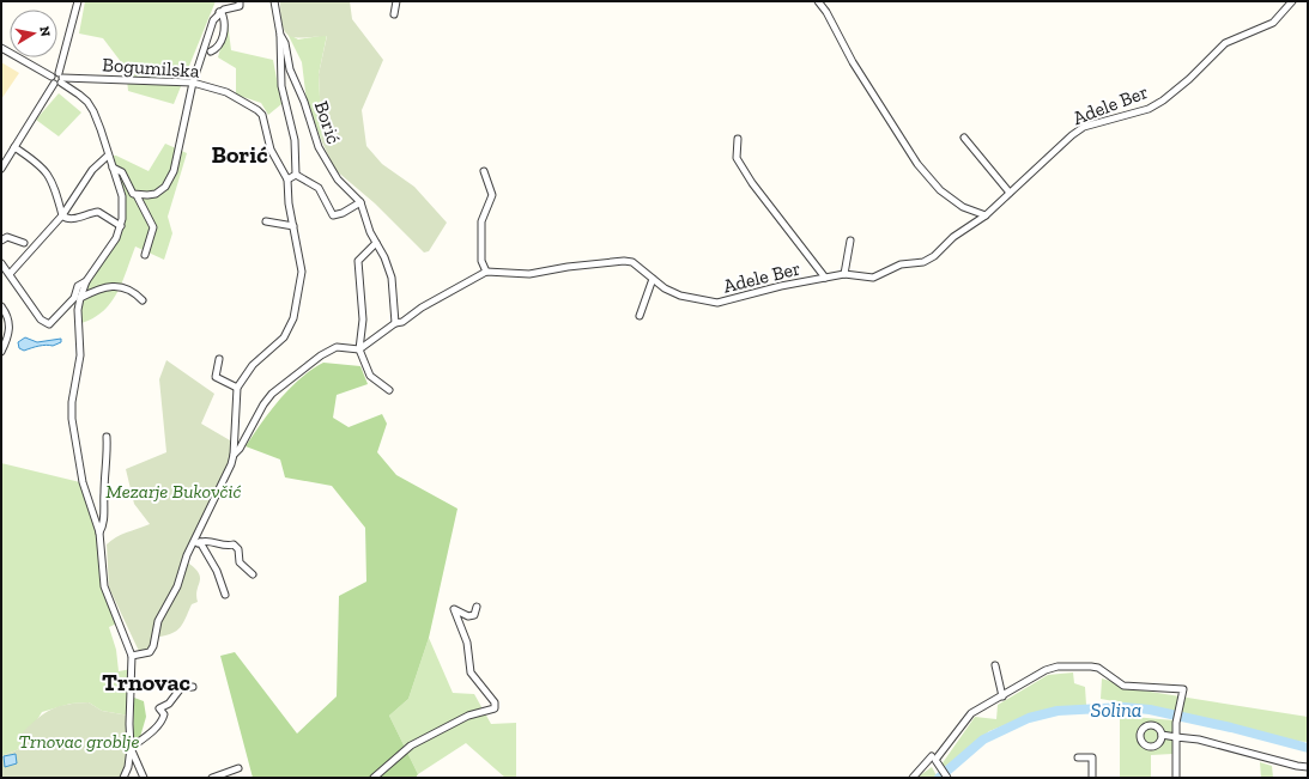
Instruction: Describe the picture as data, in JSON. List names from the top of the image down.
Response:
{
  "streets": {
    "street": ["Bogumilska", "Adele Ber", "Borić"]
  },
  "districts": ["Borić", "Trnovac"],
  "water": ["Solina"],
  "parks": ["Mezarje Bukovčić", "Trnovac groblje"],
  "north": "right"
}
